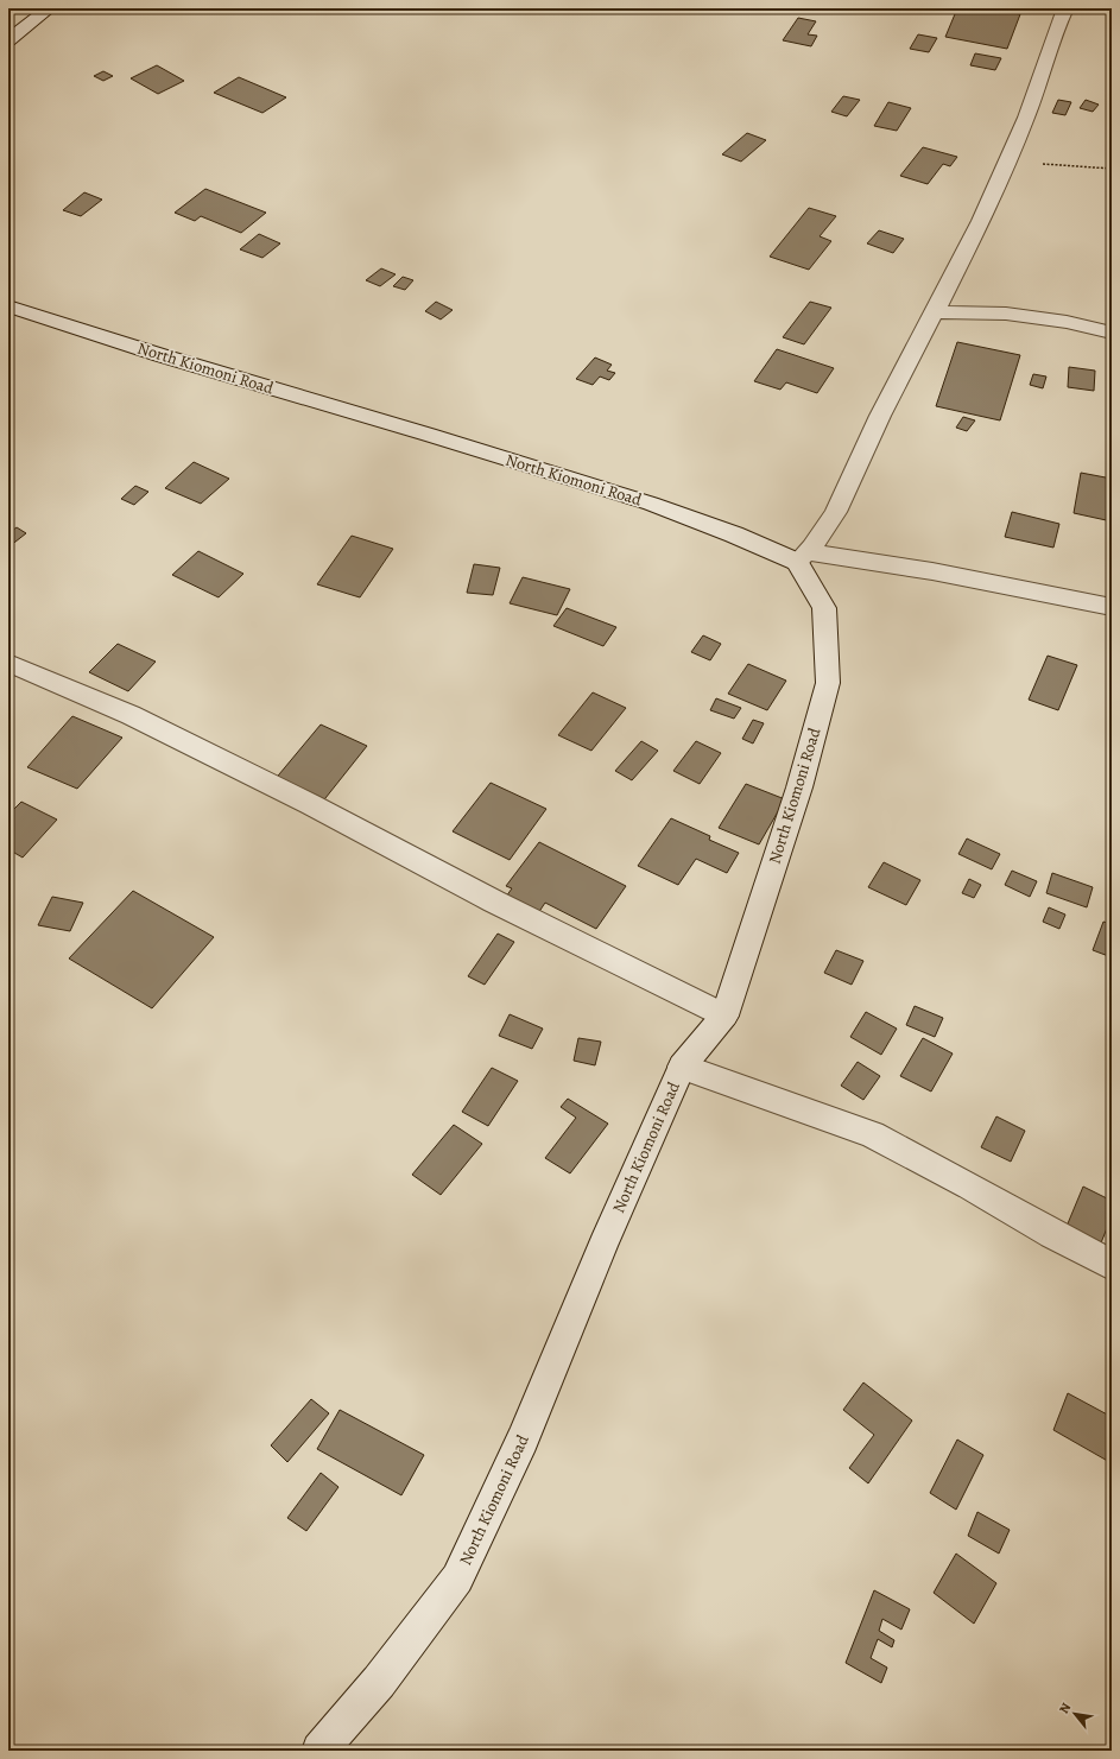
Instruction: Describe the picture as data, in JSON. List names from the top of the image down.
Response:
{
  "streets": {
    "street": ["North Kiomoni Road"]
  },
  "north": "top left"
}
